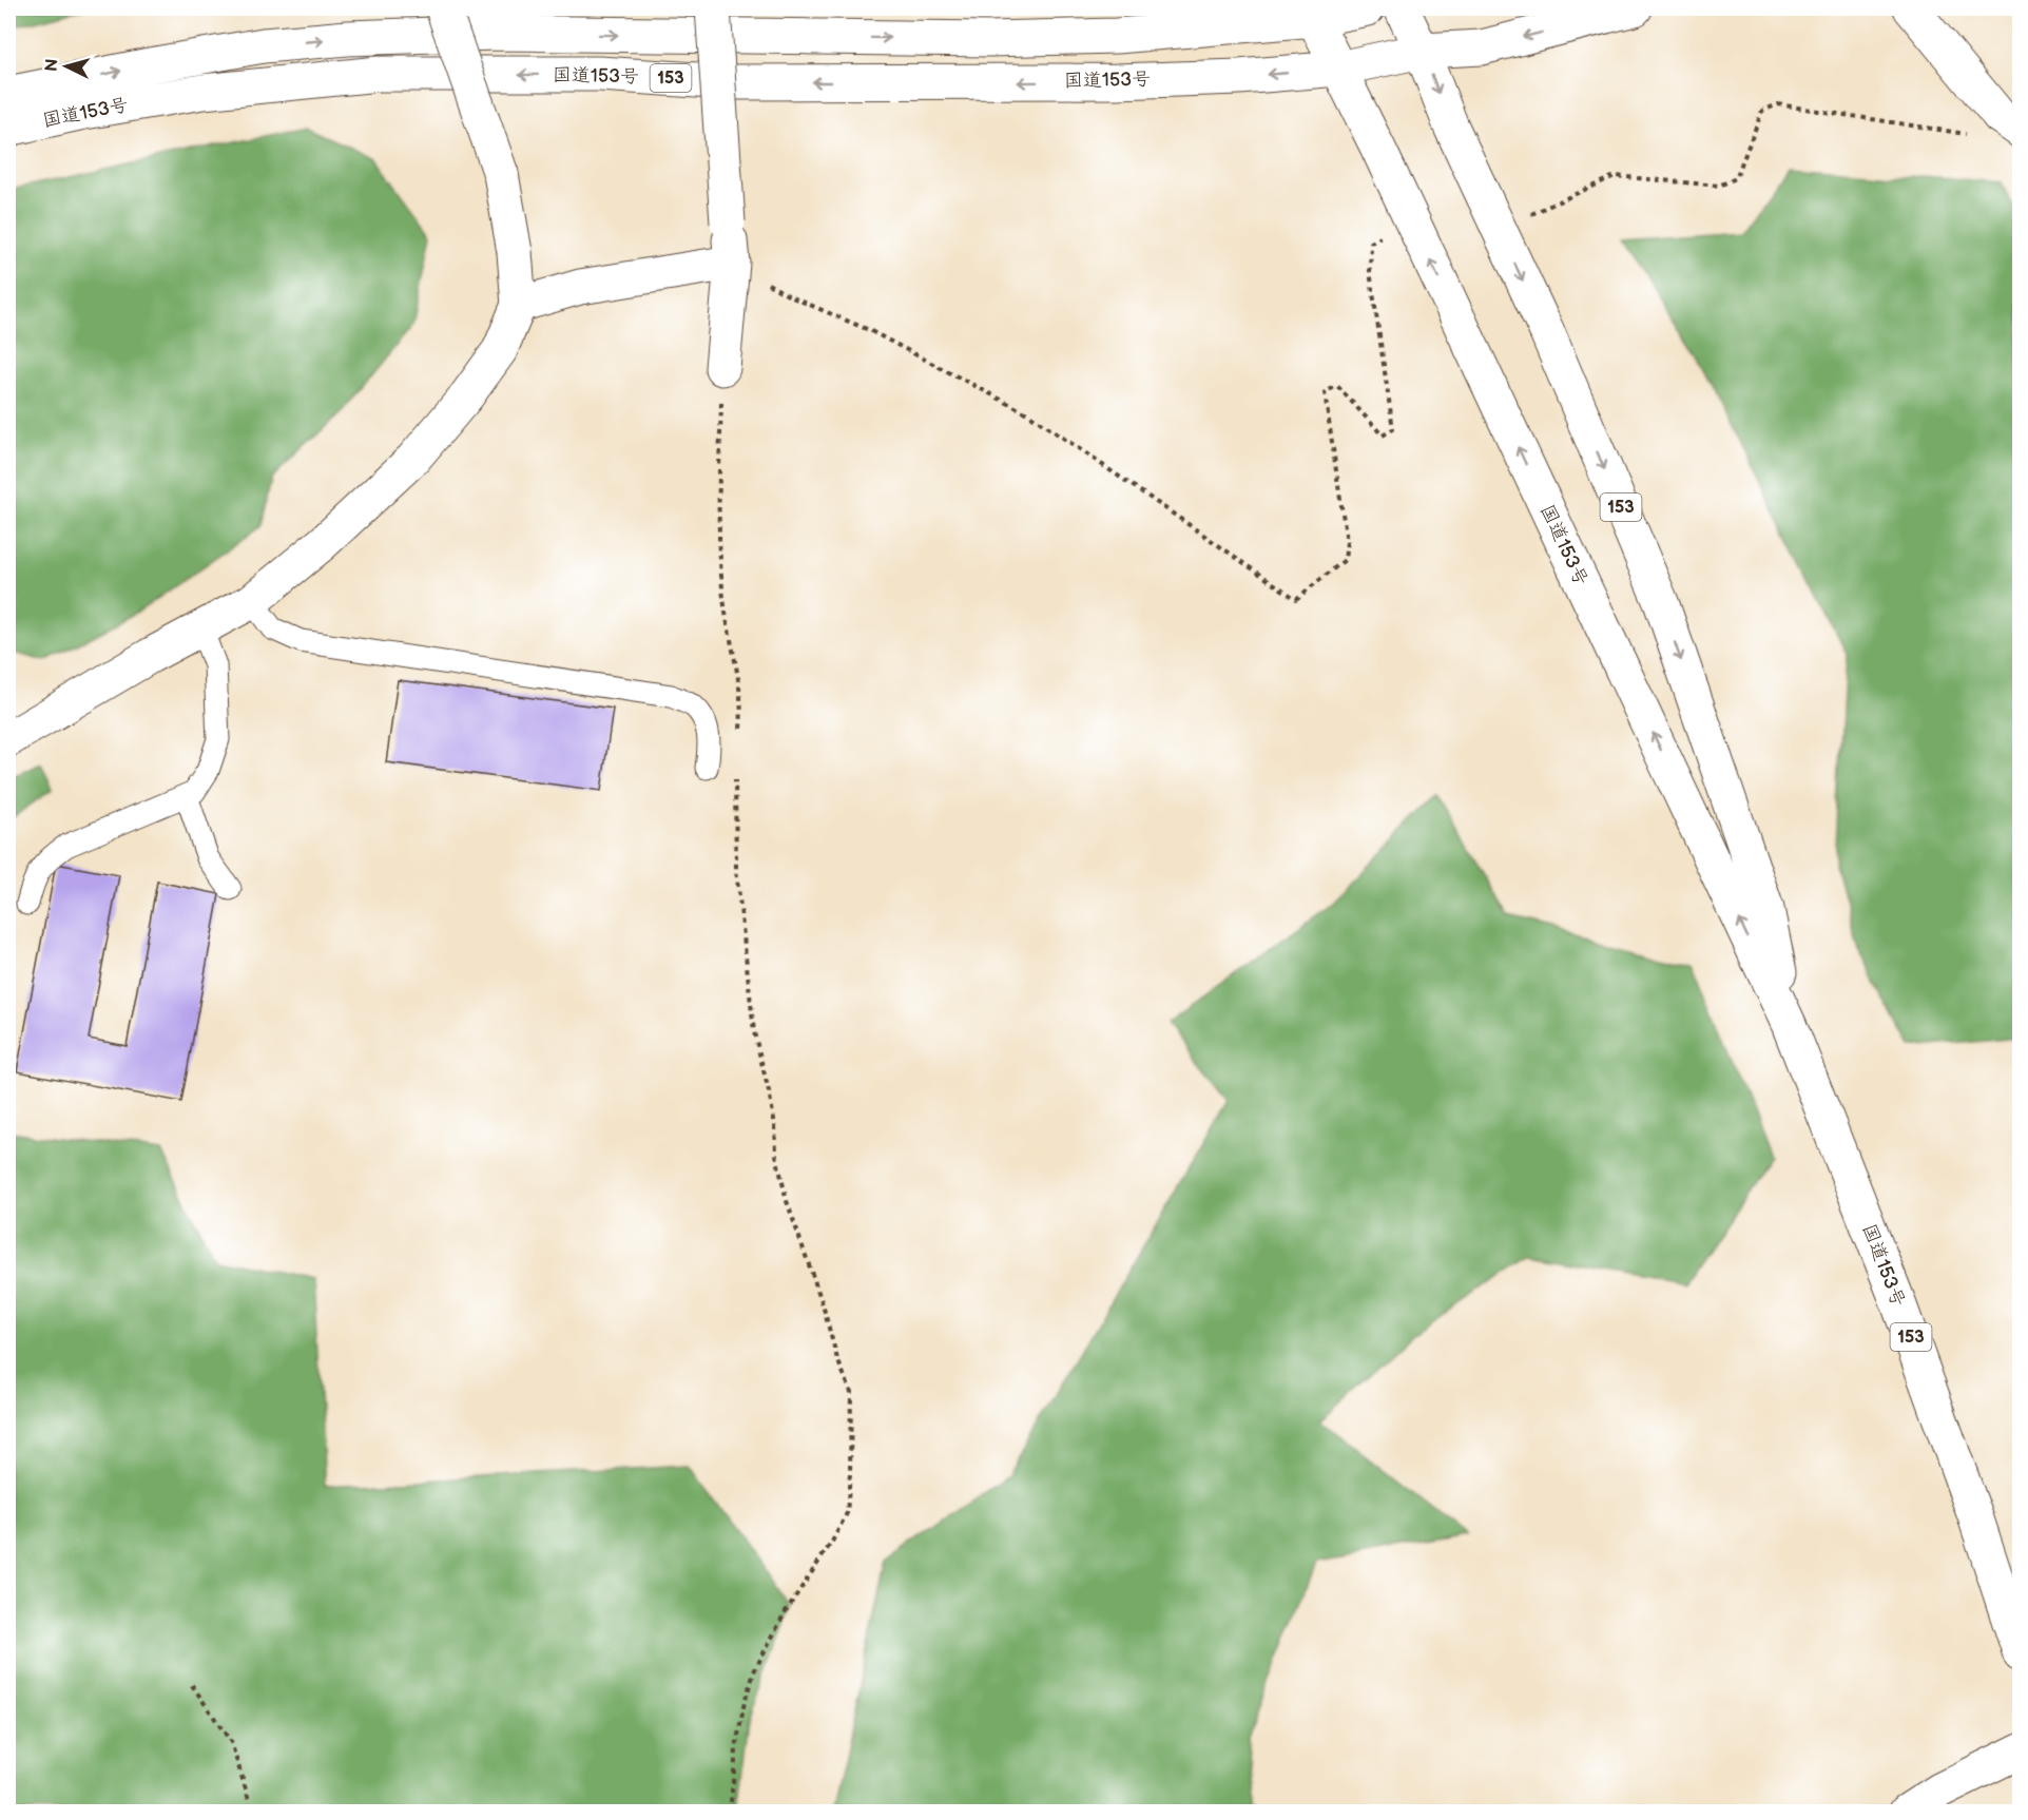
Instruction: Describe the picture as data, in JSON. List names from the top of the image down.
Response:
{
  "streets": {
    "main road": ["国道153号", "153"]
  },
  "north": "left"
}
